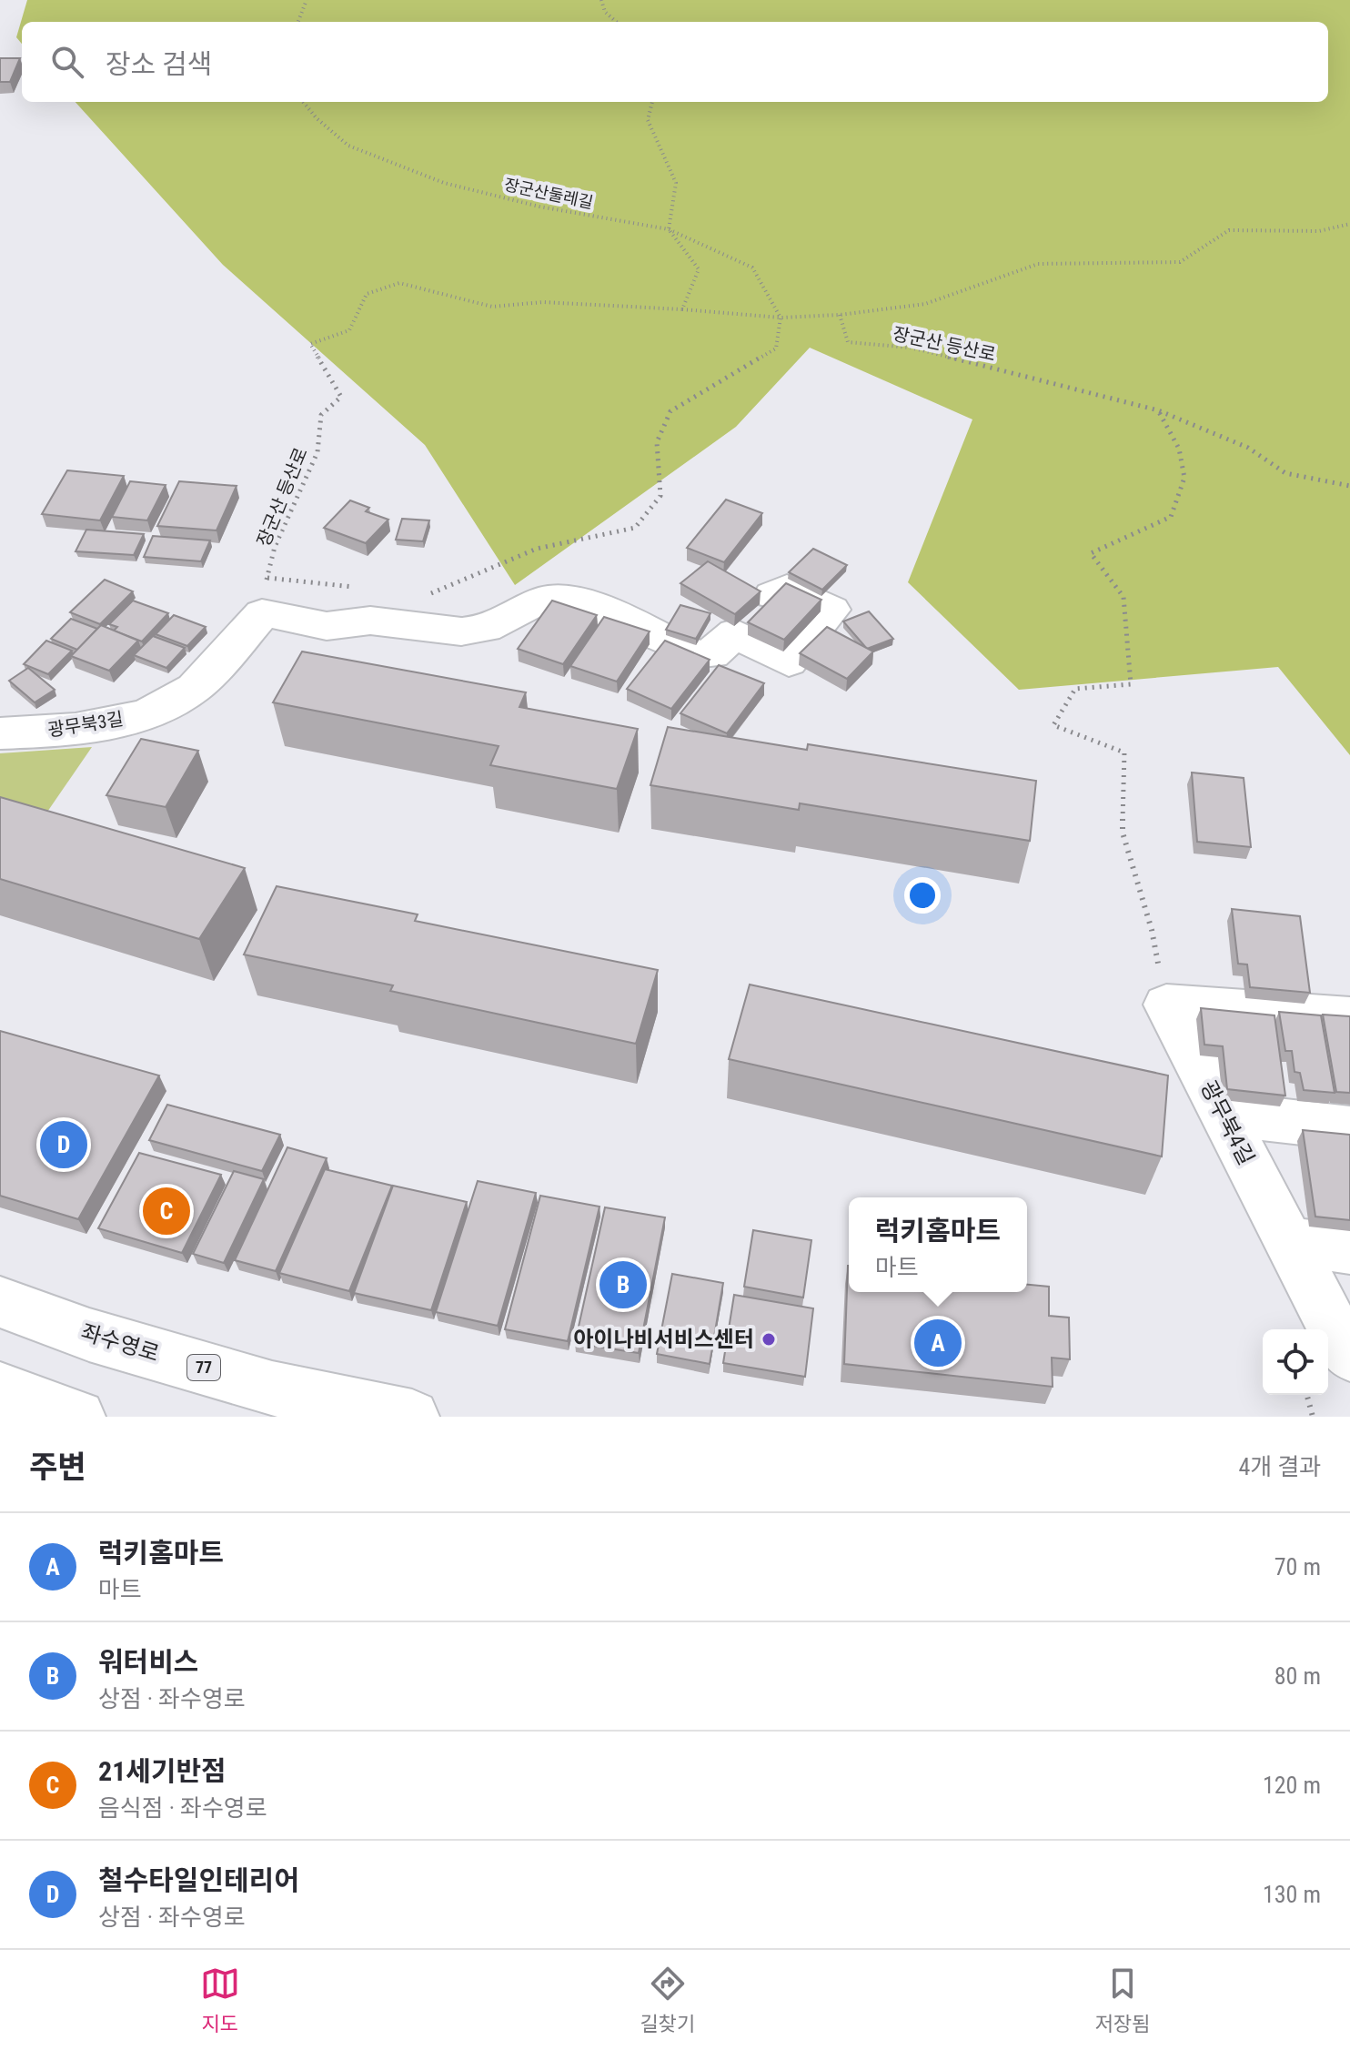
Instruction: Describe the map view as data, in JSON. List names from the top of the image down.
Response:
{
  "streets": {
    "street": [
      "광무북3길",
      "광무북4길",
      "좌수영로",
      "77"
    ],
    "path": ["장군산둘레길", "장군산 등산로"]
  },
  "crossings": [
    ["장군산 등산로", "광무북3길"]
  ],
  "places": ["아이나비서비스센터"],
  "page": {
    "search": "장소 검색",
    "pins": [
      "D",
      "C",
      "B",
      "A"
    ],
    "popup": ["럭키홈마트", "마트"],
    "heading": ["주변", "4개 결과"],
    "list": [
      {
        "mark": "A",
        "name": "럭키홈마트",
        "note": "마트",
        "value": "70 m"
      },
      {
        "mark": "B",
        "name": "워터비스",
        "note": "상점 · 좌수영로",
        "value": "80 m"
      },
      {
        "mark": "C",
        "name": "21세기반점",
        "note": "음식점 · 좌수영로",
        "value": "120 m"
      },
      {
        "mark": "D",
        "name": "철수타일인테리어",
        "note": "상점 · 좌수영로",
        "value": "130 m"
      }
    ],
    "nav": ["지도", "길찾기", "저장됨"]
  }
}
